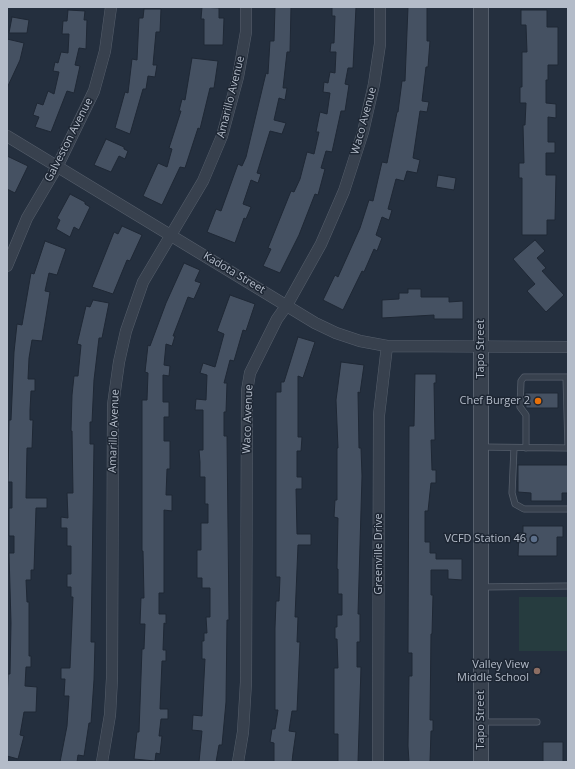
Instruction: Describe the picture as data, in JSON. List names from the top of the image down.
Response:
{
  "streets": {
    "street": [
      "Amarillo Avenue",
      "Waco Avenue",
      "Galveston Avenue",
      "Kadota Street",
      "Tapo Street",
      "Greenville Drive"
    ]
  },
  "crossings": [
    ["Amarillo Avenue", "Kadota Street"],
    ["Waco Avenue", "Kadota Street"],
    ["Galveston Avenue", "Kadota Street"],
    ["Kadota Street", "Tapo Street"],
    ["Kadota Street", "Greenville Drive"]
  ],
  "places": ["Chef Burger 2", "VCFD Station 46", "Valley View Middle School"]
}
